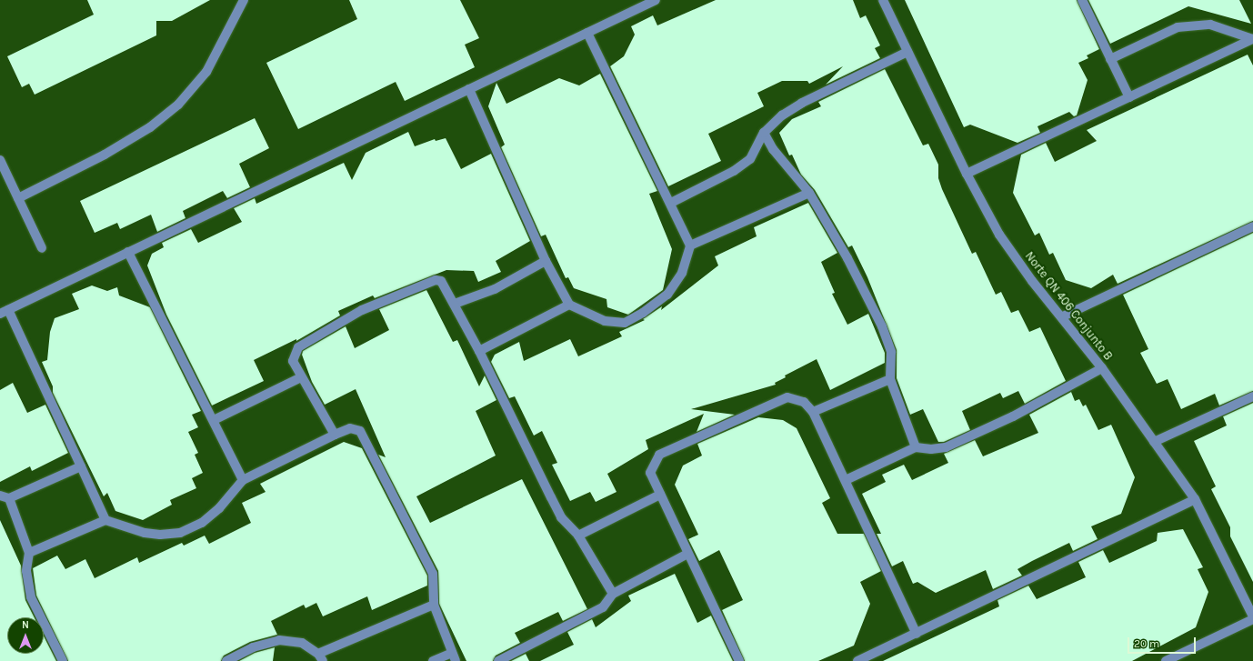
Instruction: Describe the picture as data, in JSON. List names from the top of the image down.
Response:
{
  "streets": {
    "street": ["Norte QN 406 Conjunto B"]
  },
  "scale_bar": "20 m",
  "north": "top"
}
